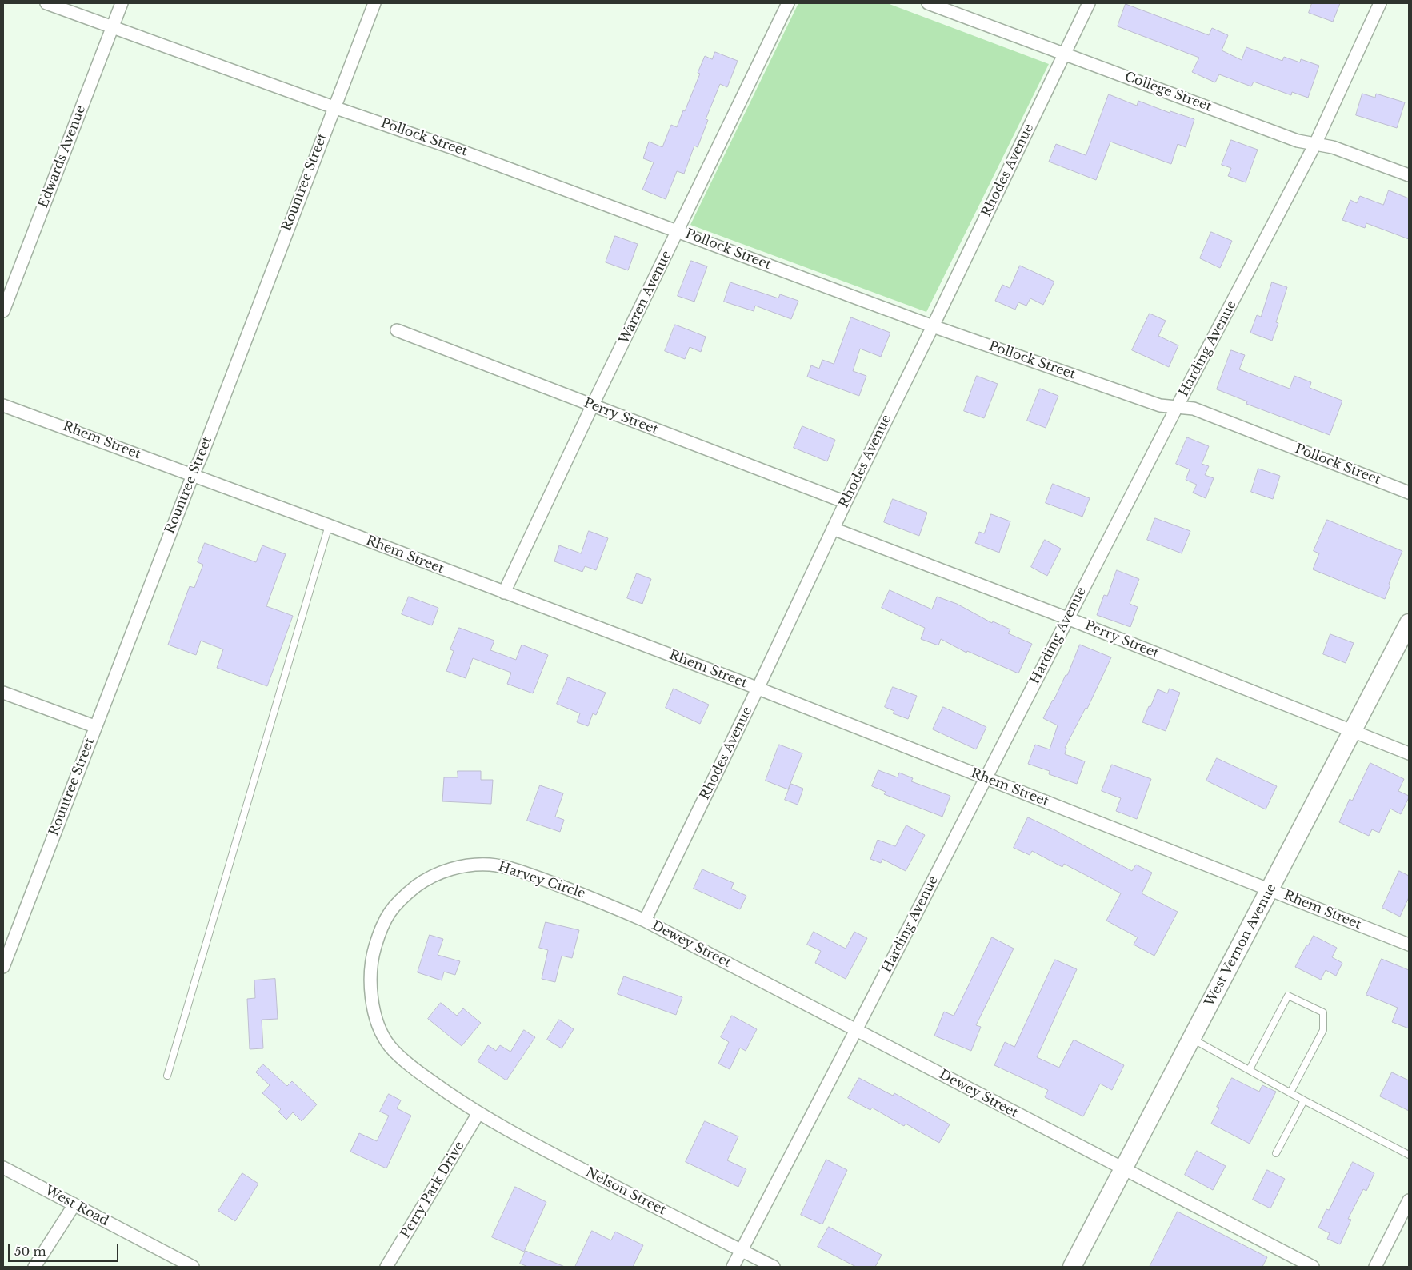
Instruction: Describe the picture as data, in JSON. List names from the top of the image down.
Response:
{
  "streets": {
    "main road": ["West Vernon Avenue"],
    "street": [
      "College Street",
      "Pollock Street",
      "Edwards Avenue",
      "Rhodes Avenue",
      "Rountree Street",
      "Warren Avenue",
      "Harding Avenue",
      "Perry Street",
      "Rhem Street",
      "Harvey Circle",
      "Dewey Street",
      "Perry Park Drive",
      "Nelson Street",
      "West Road"
    ]
  },
  "crossings": [
    ["College Street", "Rhodes Avenue"],
    ["College Street", "Harding Avenue"],
    ["Pollock Street", "Edwards Avenue"],
    ["Pollock Street", "Rhodes Avenue"],
    ["Pollock Street", "Rountree Street"],
    ["Pollock Street", "Warren Avenue"],
    ["Pollock Street", "Harding Avenue"],
    ["Rhodes Avenue", "Perry Street"],
    ["Rhodes Avenue", "Rhem Street"],
    ["Rhodes Avenue", "Harvey Circle"],
    ["Rhodes Avenue", "Dewey Street"],
    ["Rountree Street", "Rhem Street"],
    ["Warren Avenue", "Perry Street"],
    ["Warren Avenue", "Rhem Street"],
    ["Harding Avenue", "Perry Street"],
    ["Harding Avenue", "Rhem Street"],
    ["Harding Avenue", "Dewey Street"],
    ["Harding Avenue", "Nelson Street"],
    ["Perry Street", "West Vernon Avenue"],
    ["Rhem Street", "West Vernon Avenue"],
    ["Harvey Circle", "Dewey Street"],
    ["Harvey Circle", "Perry Park Drive"],
    ["Harvey Circle", "Nelson Street"],
    ["Dewey Street", "West Vernon Avenue"],
    ["Perry Park Drive", "Nelson Street"]
  ],
  "scale_bar": "50 m"
}
